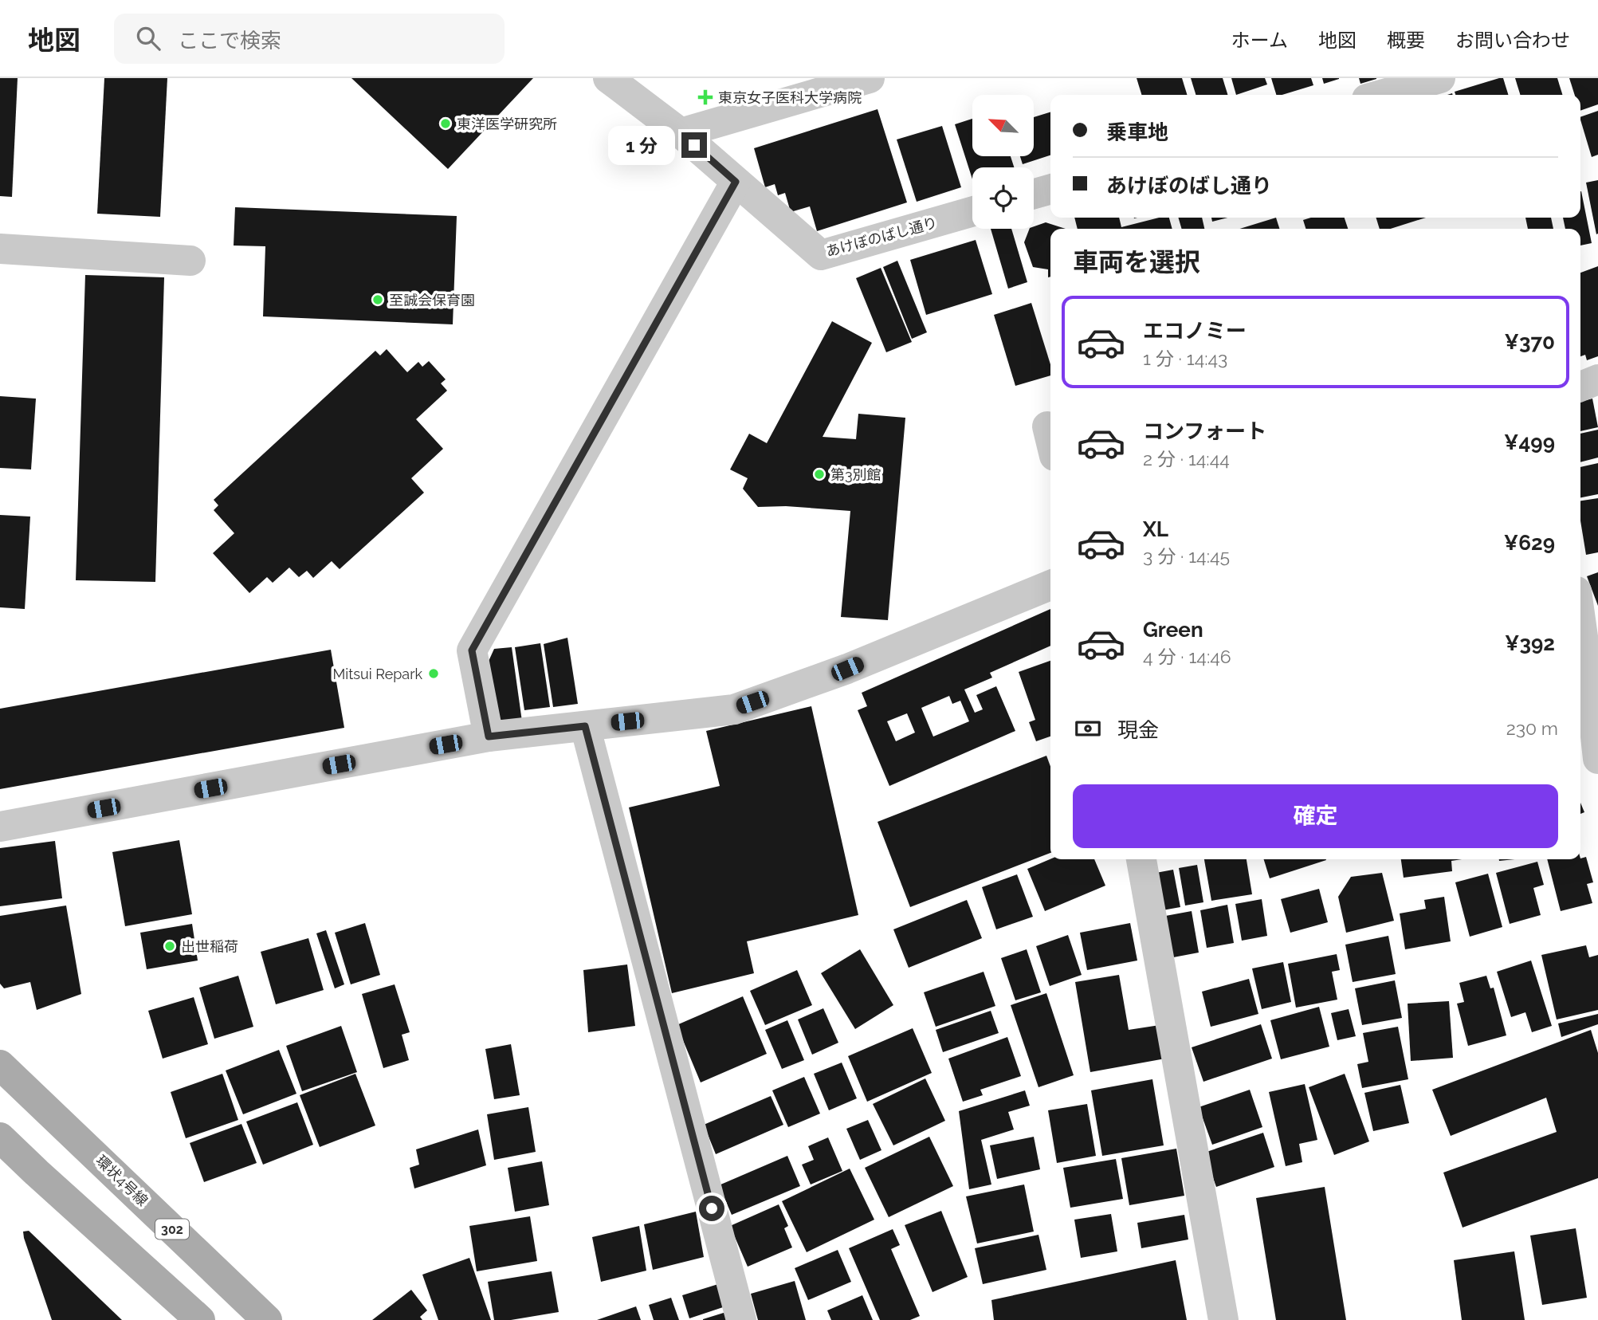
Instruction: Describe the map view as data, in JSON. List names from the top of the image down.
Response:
{
  "streets": {
    "main road": ["環状4号線", "302"],
    "street": ["あけぼのばし通り"]
  },
  "places": {
    "health": ["東京女子医科大学病院"],
    "other": [
      "東洋医学研究所",
      "至誠会保育園",
      "第3別館",
      "Mitsui Repark",
      "出世稲荷"
    ]
  },
  "north": "top left",
  "page": {
    "header": "地図",
    "search": "ここで検索",
    "nav": [
      "ホーム",
      "地図",
      "概要",
      "お問い合わせ"
    ],
    "banner": ["乗車地", "あけぼのばし通り"],
    "bubble": "1 分",
    "heading": "車両を選択",
    "list": [
      {
        "name": "エコノミー",
        "note": "1 分 · 14:43",
        "value": "¥370"
      },
      {
        "name": "コンフォート",
        "note": "2 分 · 14:44",
        "value": "¥499"
      },
      {
        "name": "XL",
        "note": "3 分 · 14:45",
        "value": "¥629"
      },
      {
        "name": "Green",
        "note": "4 分 · 14:46",
        "value": "¥392"
      }
    ],
    "pay": ["現金", "230 m"],
    "buttons": "確定"
  }
}
